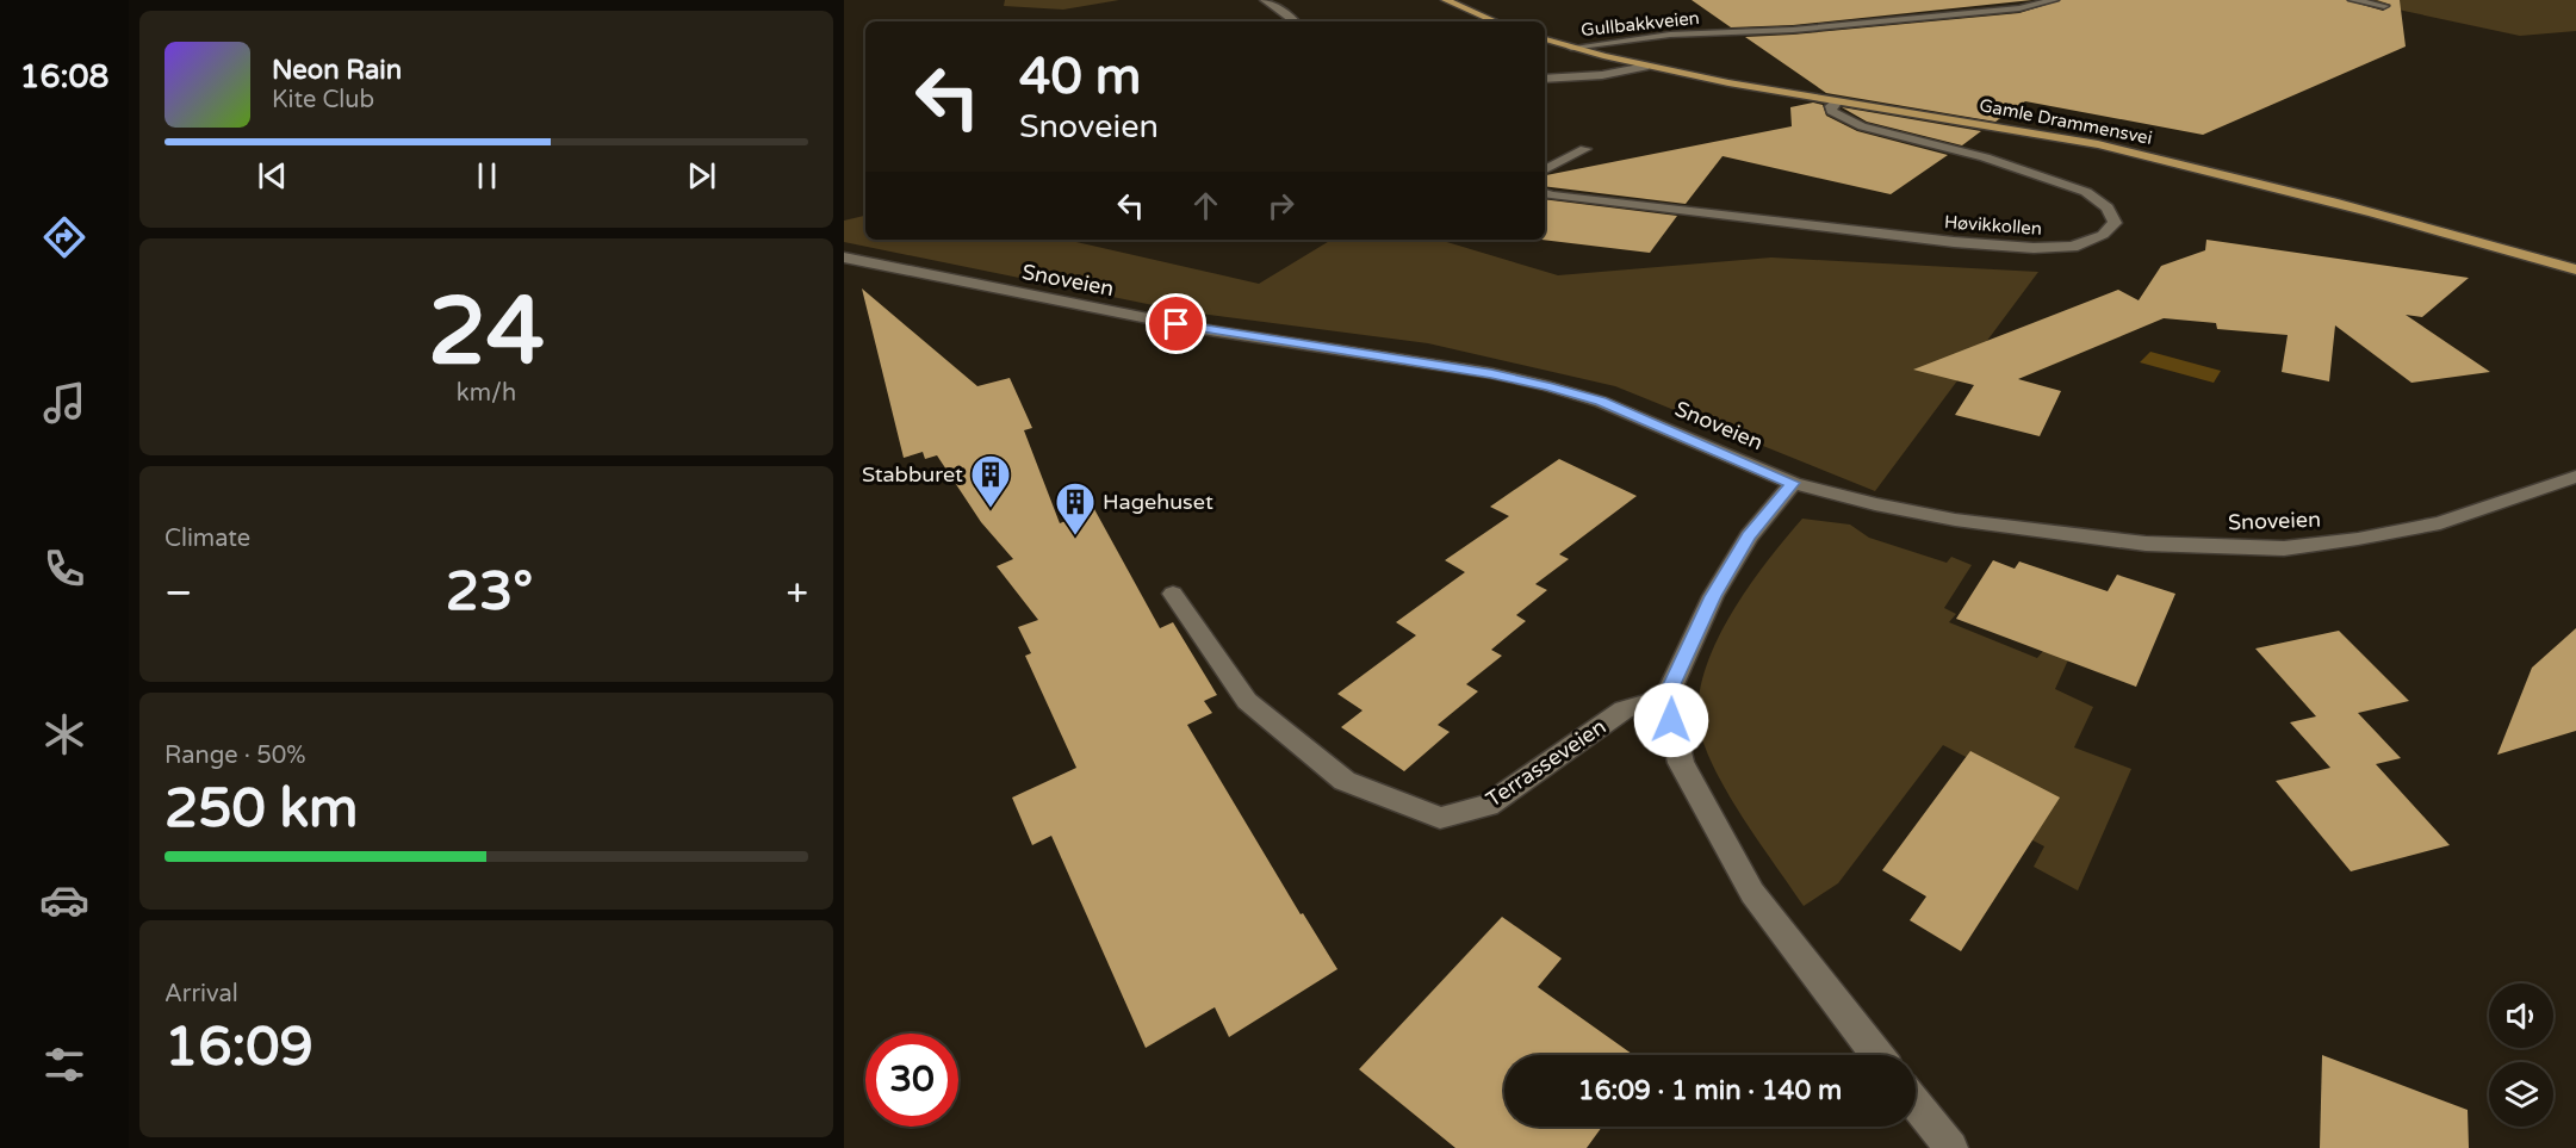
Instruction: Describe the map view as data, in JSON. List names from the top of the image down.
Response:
{
  "streets": {
    "main road": ["Gamle Drammensvei"],
    "street": [
      "Gullbakkveien",
      "Høvikkollen",
      "Snoveien",
      "Terrasseveien"
    ]
  },
  "crossings": [
    ["Gullbakkveien", "Gamle Drammensvei"],
    ["Gamle Drammensvei", "Høvikkollen"]
  ],
  "places": {
    "building": ["Stabburet", "Hagehuset"]
  },
  "page": {
    "tabs": "16:08",
    "turn": ["40 m", "Snoveien"],
    "song": ["Neon Rain", "Kite Club"],
    "tile": [
      ["24", "km/h"],
      "Climate",
      ["Range · 50%", "250 km"],
      ["Arrival", "16:09"]
    ],
    "heat": ["−", "23°", "+"],
    "limit": "30",
    "trip": "16:09 · 1 min · 140 m"
  }
}
